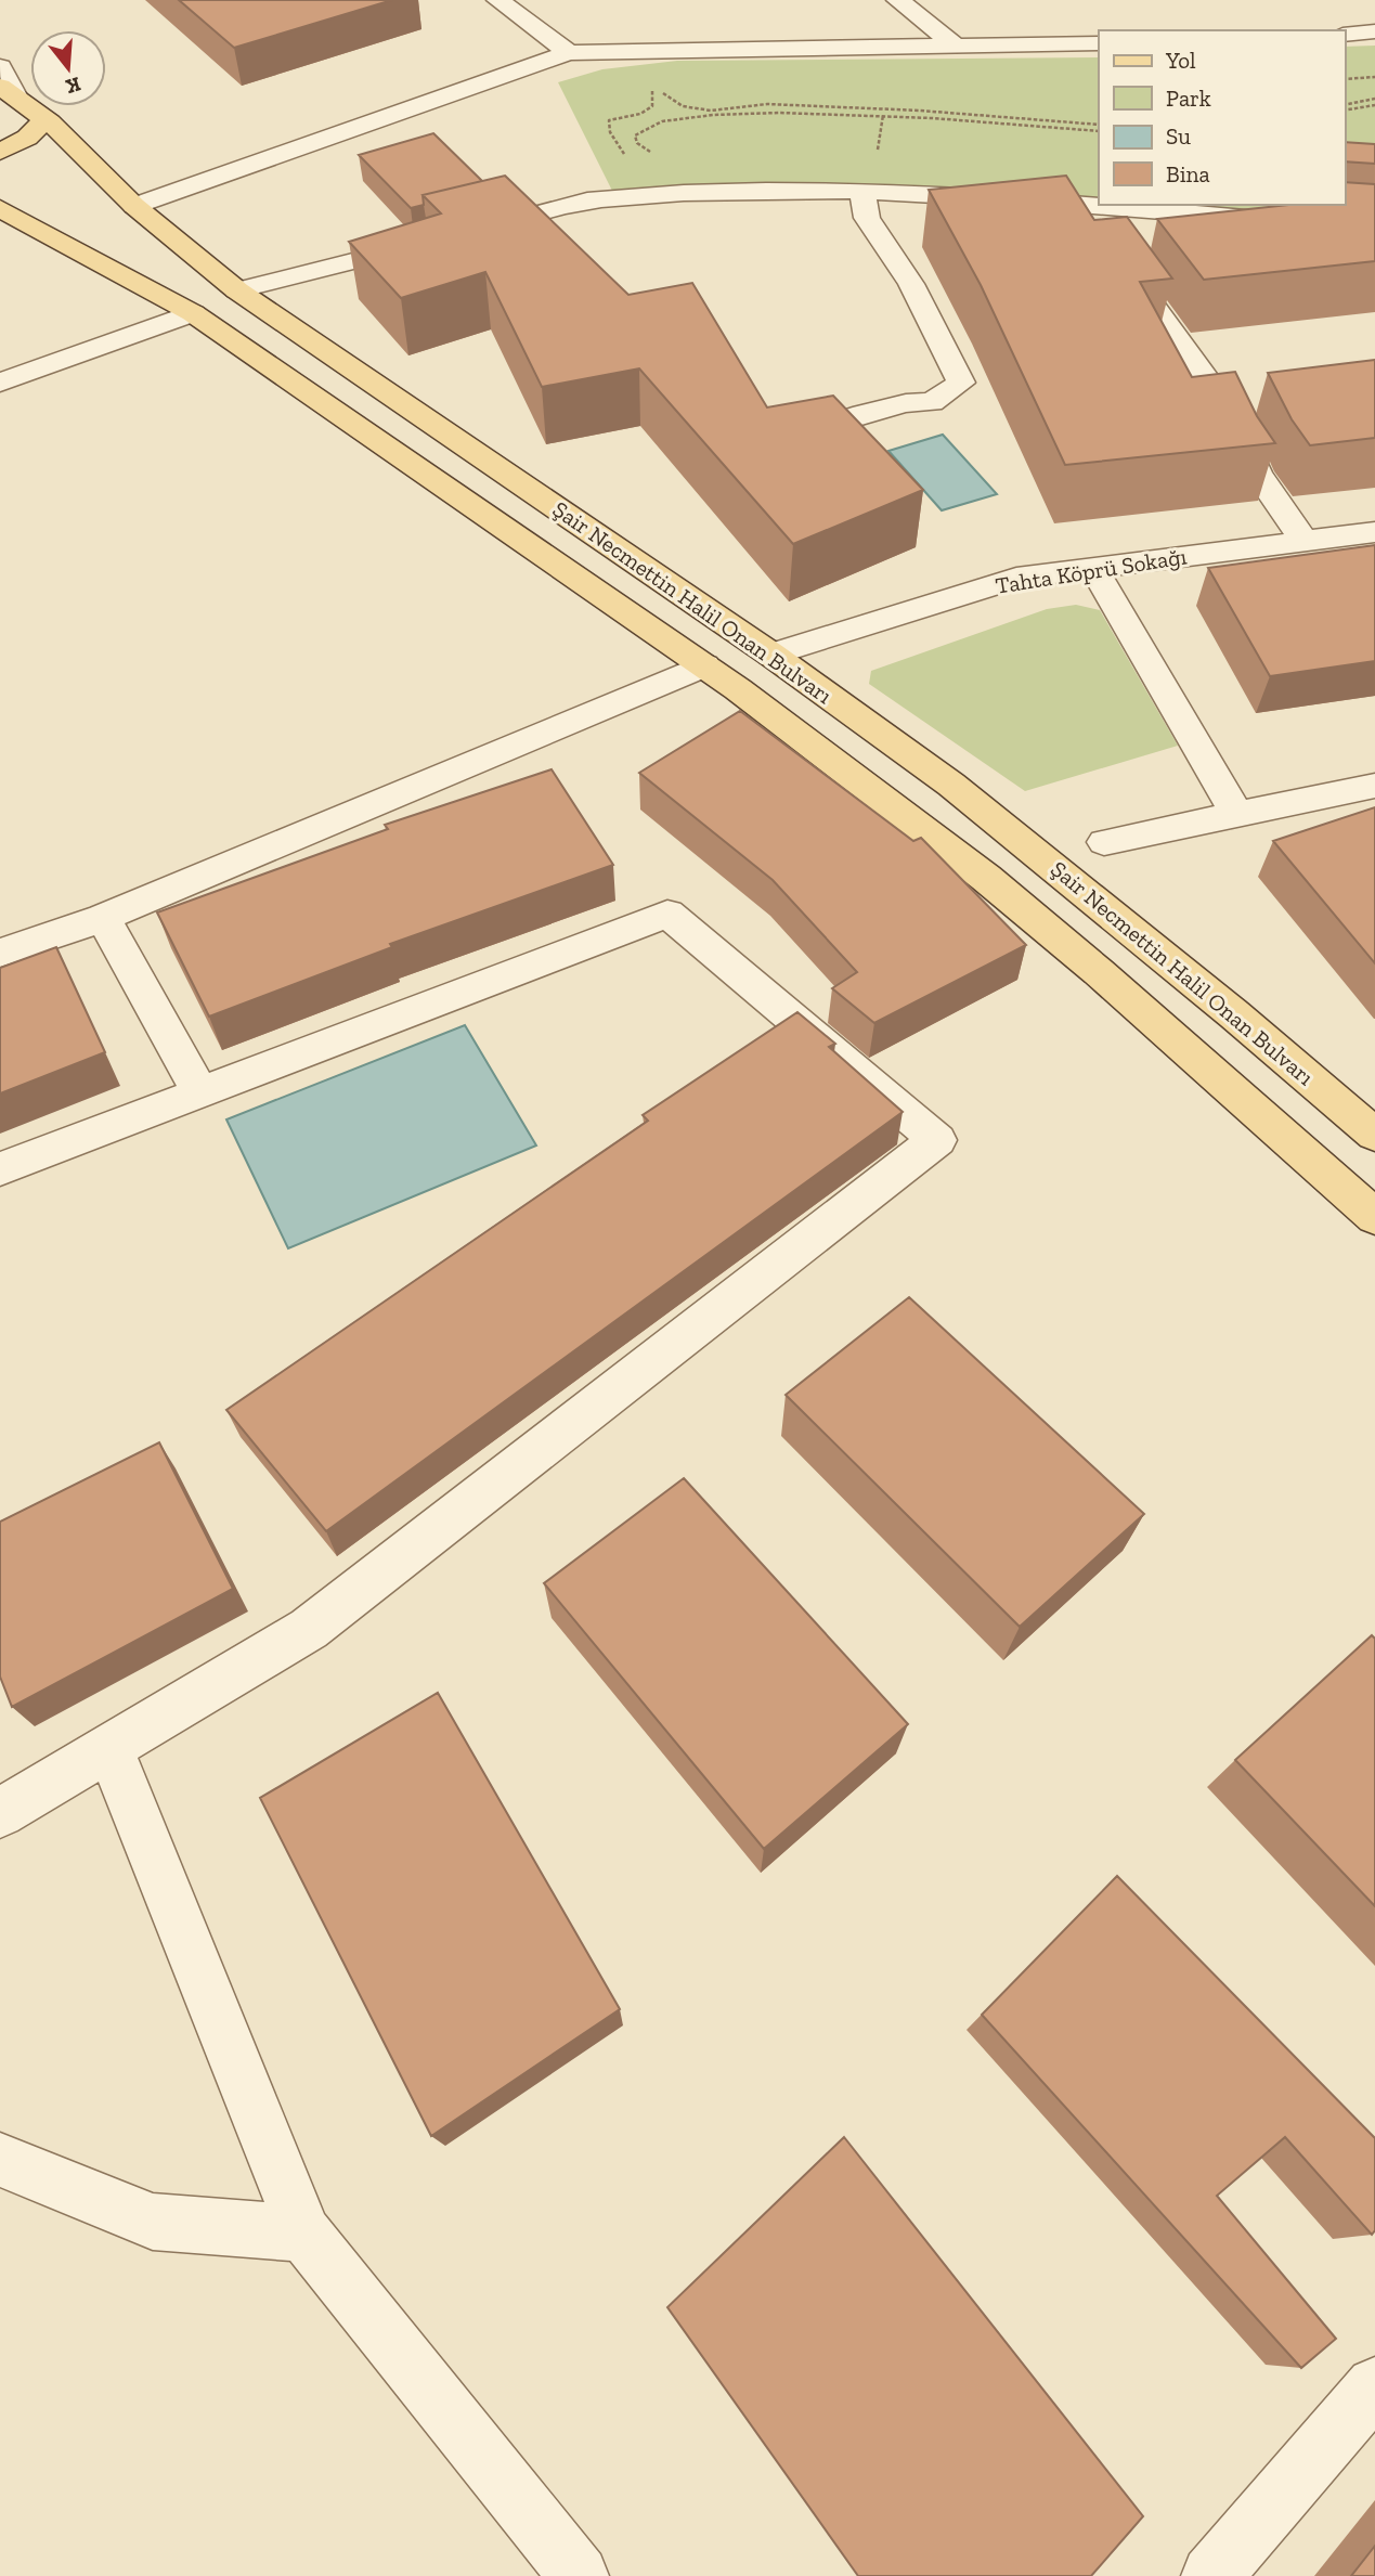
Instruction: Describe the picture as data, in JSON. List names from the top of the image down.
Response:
{
  "streets": {
    "main road": ["Şair Necmettin Halil Onan Bulvarı"],
    "street": ["Tahta Köprü Sokağı"]
  },
  "crossings": [
    ["Tahta Köprü Sokağı", "Şair Necmettin Halil Onan Bulvarı"]
  ],
  "legend": [
    "Yol",
    "Park",
    "Su",
    "Bina"
  ],
  "north": "bottom"
}
